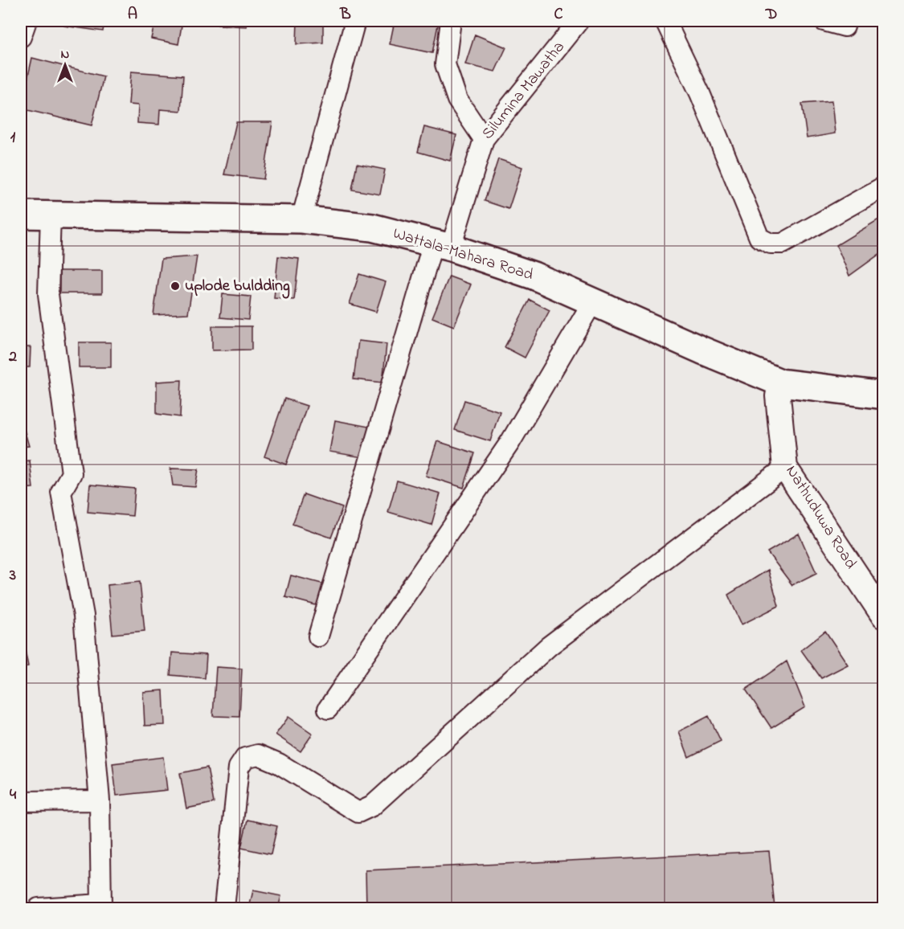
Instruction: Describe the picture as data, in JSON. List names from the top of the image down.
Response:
{
  "streets": {
    "main road": ["Wattala-Mahara Road"],
    "street": ["Silumina Mawatha", "Nathuduwa Road"]
  },
  "crossings": [
    ["Silumina Mawatha", "Wattala-Mahara Road"],
    ["Wattala-Mahara Road", "Nathuduwa Road"]
  ],
  "places": ["uplode buldding"],
  "north": "top",
  "grid": {
    "columns": [
      "A",
      "B",
      "C",
      "D"
    ],
    "rows": [
      "1",
      "2",
      "3",
      "4"
    ]
  }
}
